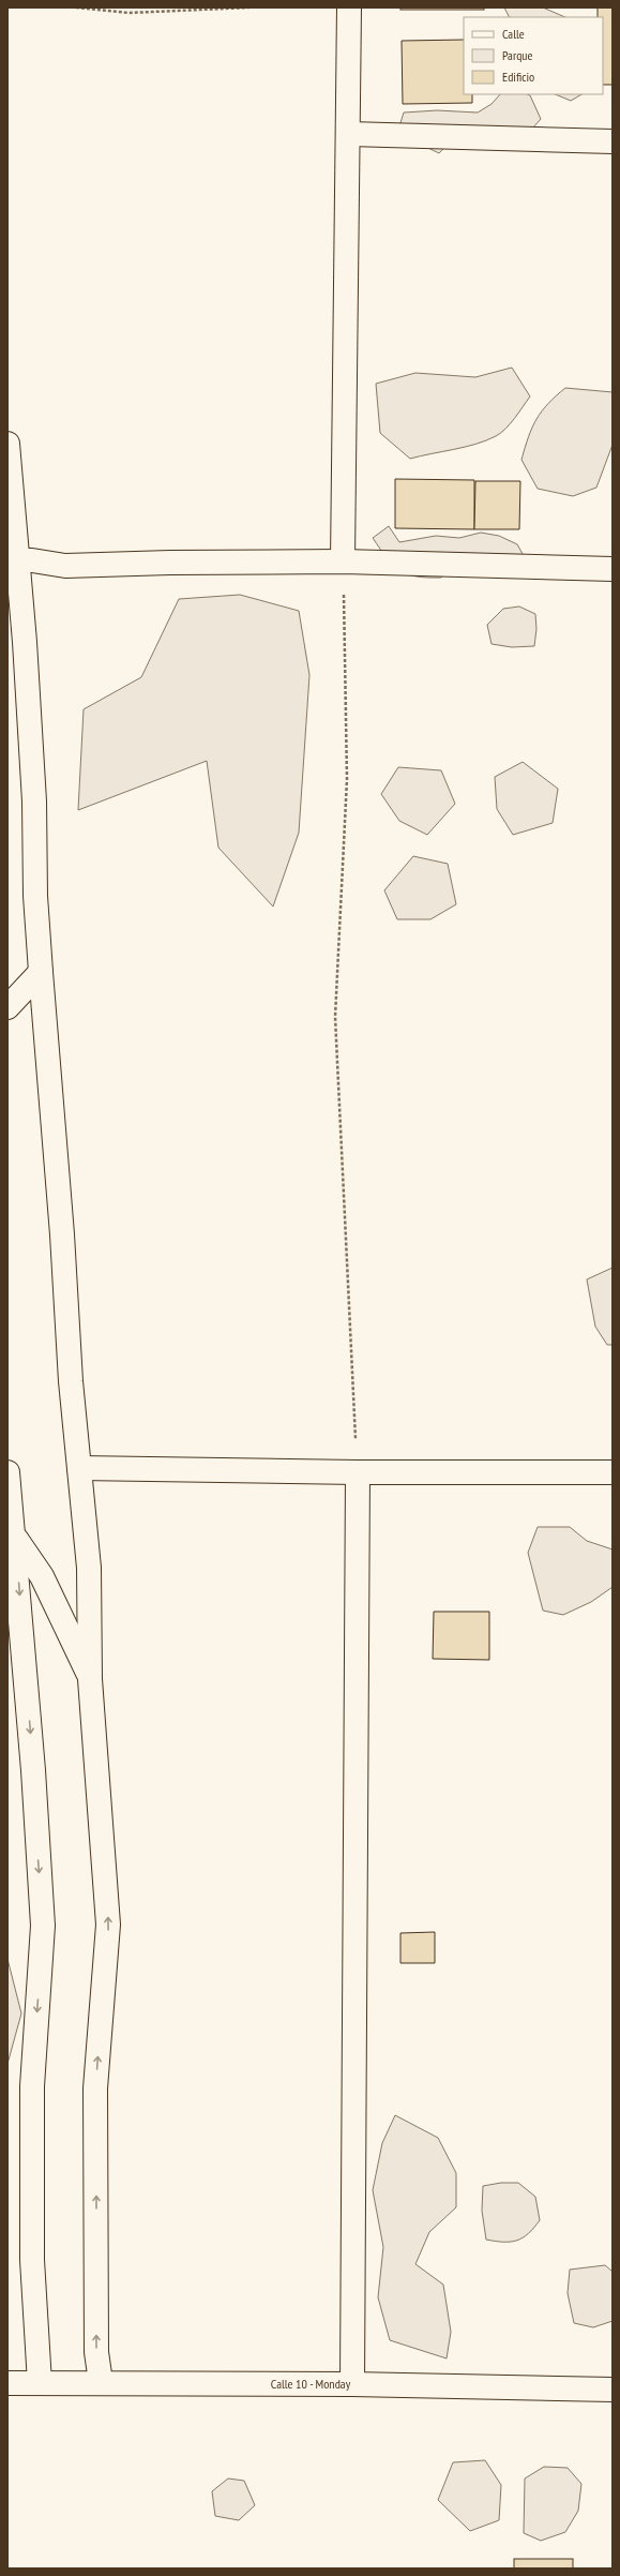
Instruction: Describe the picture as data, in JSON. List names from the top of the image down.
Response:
{
  "streets": {
    "street": ["Calle 10 - Monday"]
  },
  "legend": ["Calle", "Parque", "Edificio"]
}
